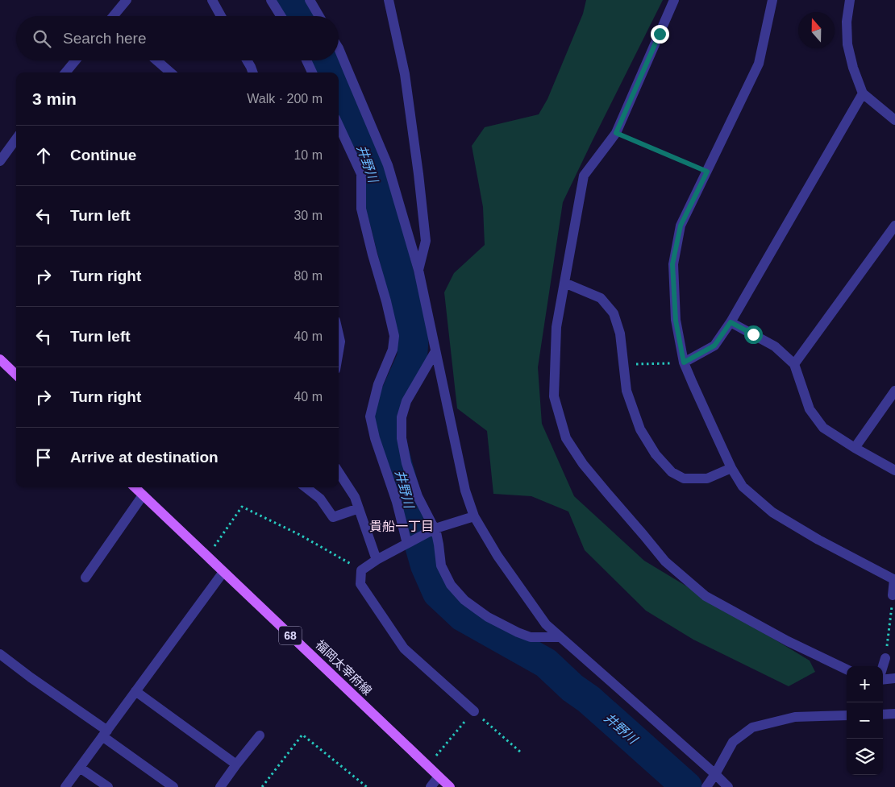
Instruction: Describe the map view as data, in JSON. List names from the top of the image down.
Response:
{
  "streets": {
    "main road": ["68", "福岡太宰府線"]
  },
  "districts": ["貴船一丁目"],
  "water": ["井野川"],
  "north": "top",
  "page": {
    "search": "Search here",
    "heading": ["3 min", "Walk · 200 m"],
    "list": [
      ["Continue", "10 m"],
      ["Turn left", "30 m"],
      ["Turn right", "80 m"],
      ["Turn left", "40 m"],
      ["Turn right", "40 m"],
      "Arrive at destination"
    ],
    "map_buttons": ["+", "−"]
  }
}
